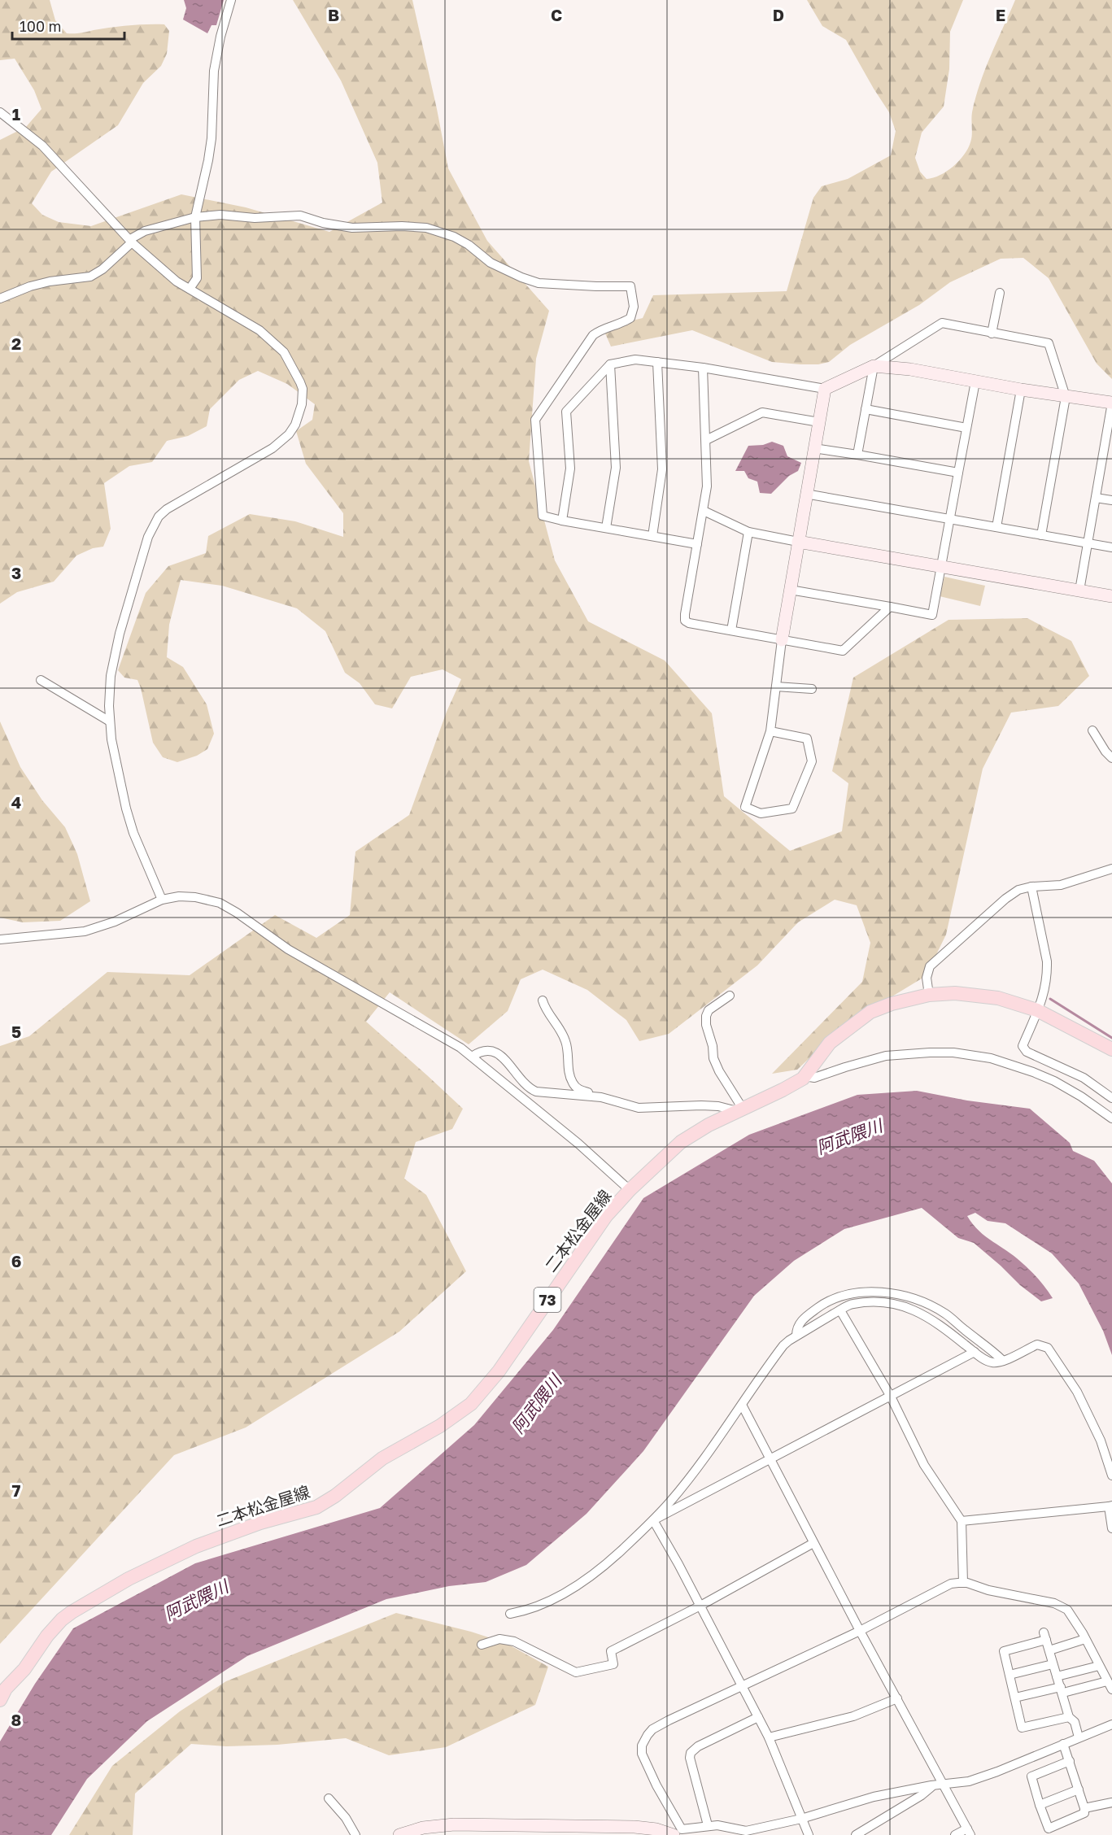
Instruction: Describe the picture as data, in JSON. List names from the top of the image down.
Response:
{
  "streets": {
    "main road": ["二本松金屋線", "73"]
  },
  "water": ["阿武隈川"],
  "scale_bar": "100 m",
  "grid": {
    "columns": [
      "B",
      "C",
      "D",
      "E"
    ],
    "rows": [
      "1",
      "2",
      "3",
      "4",
      "5",
      "6",
      "7",
      "8"
    ]
  }
}
